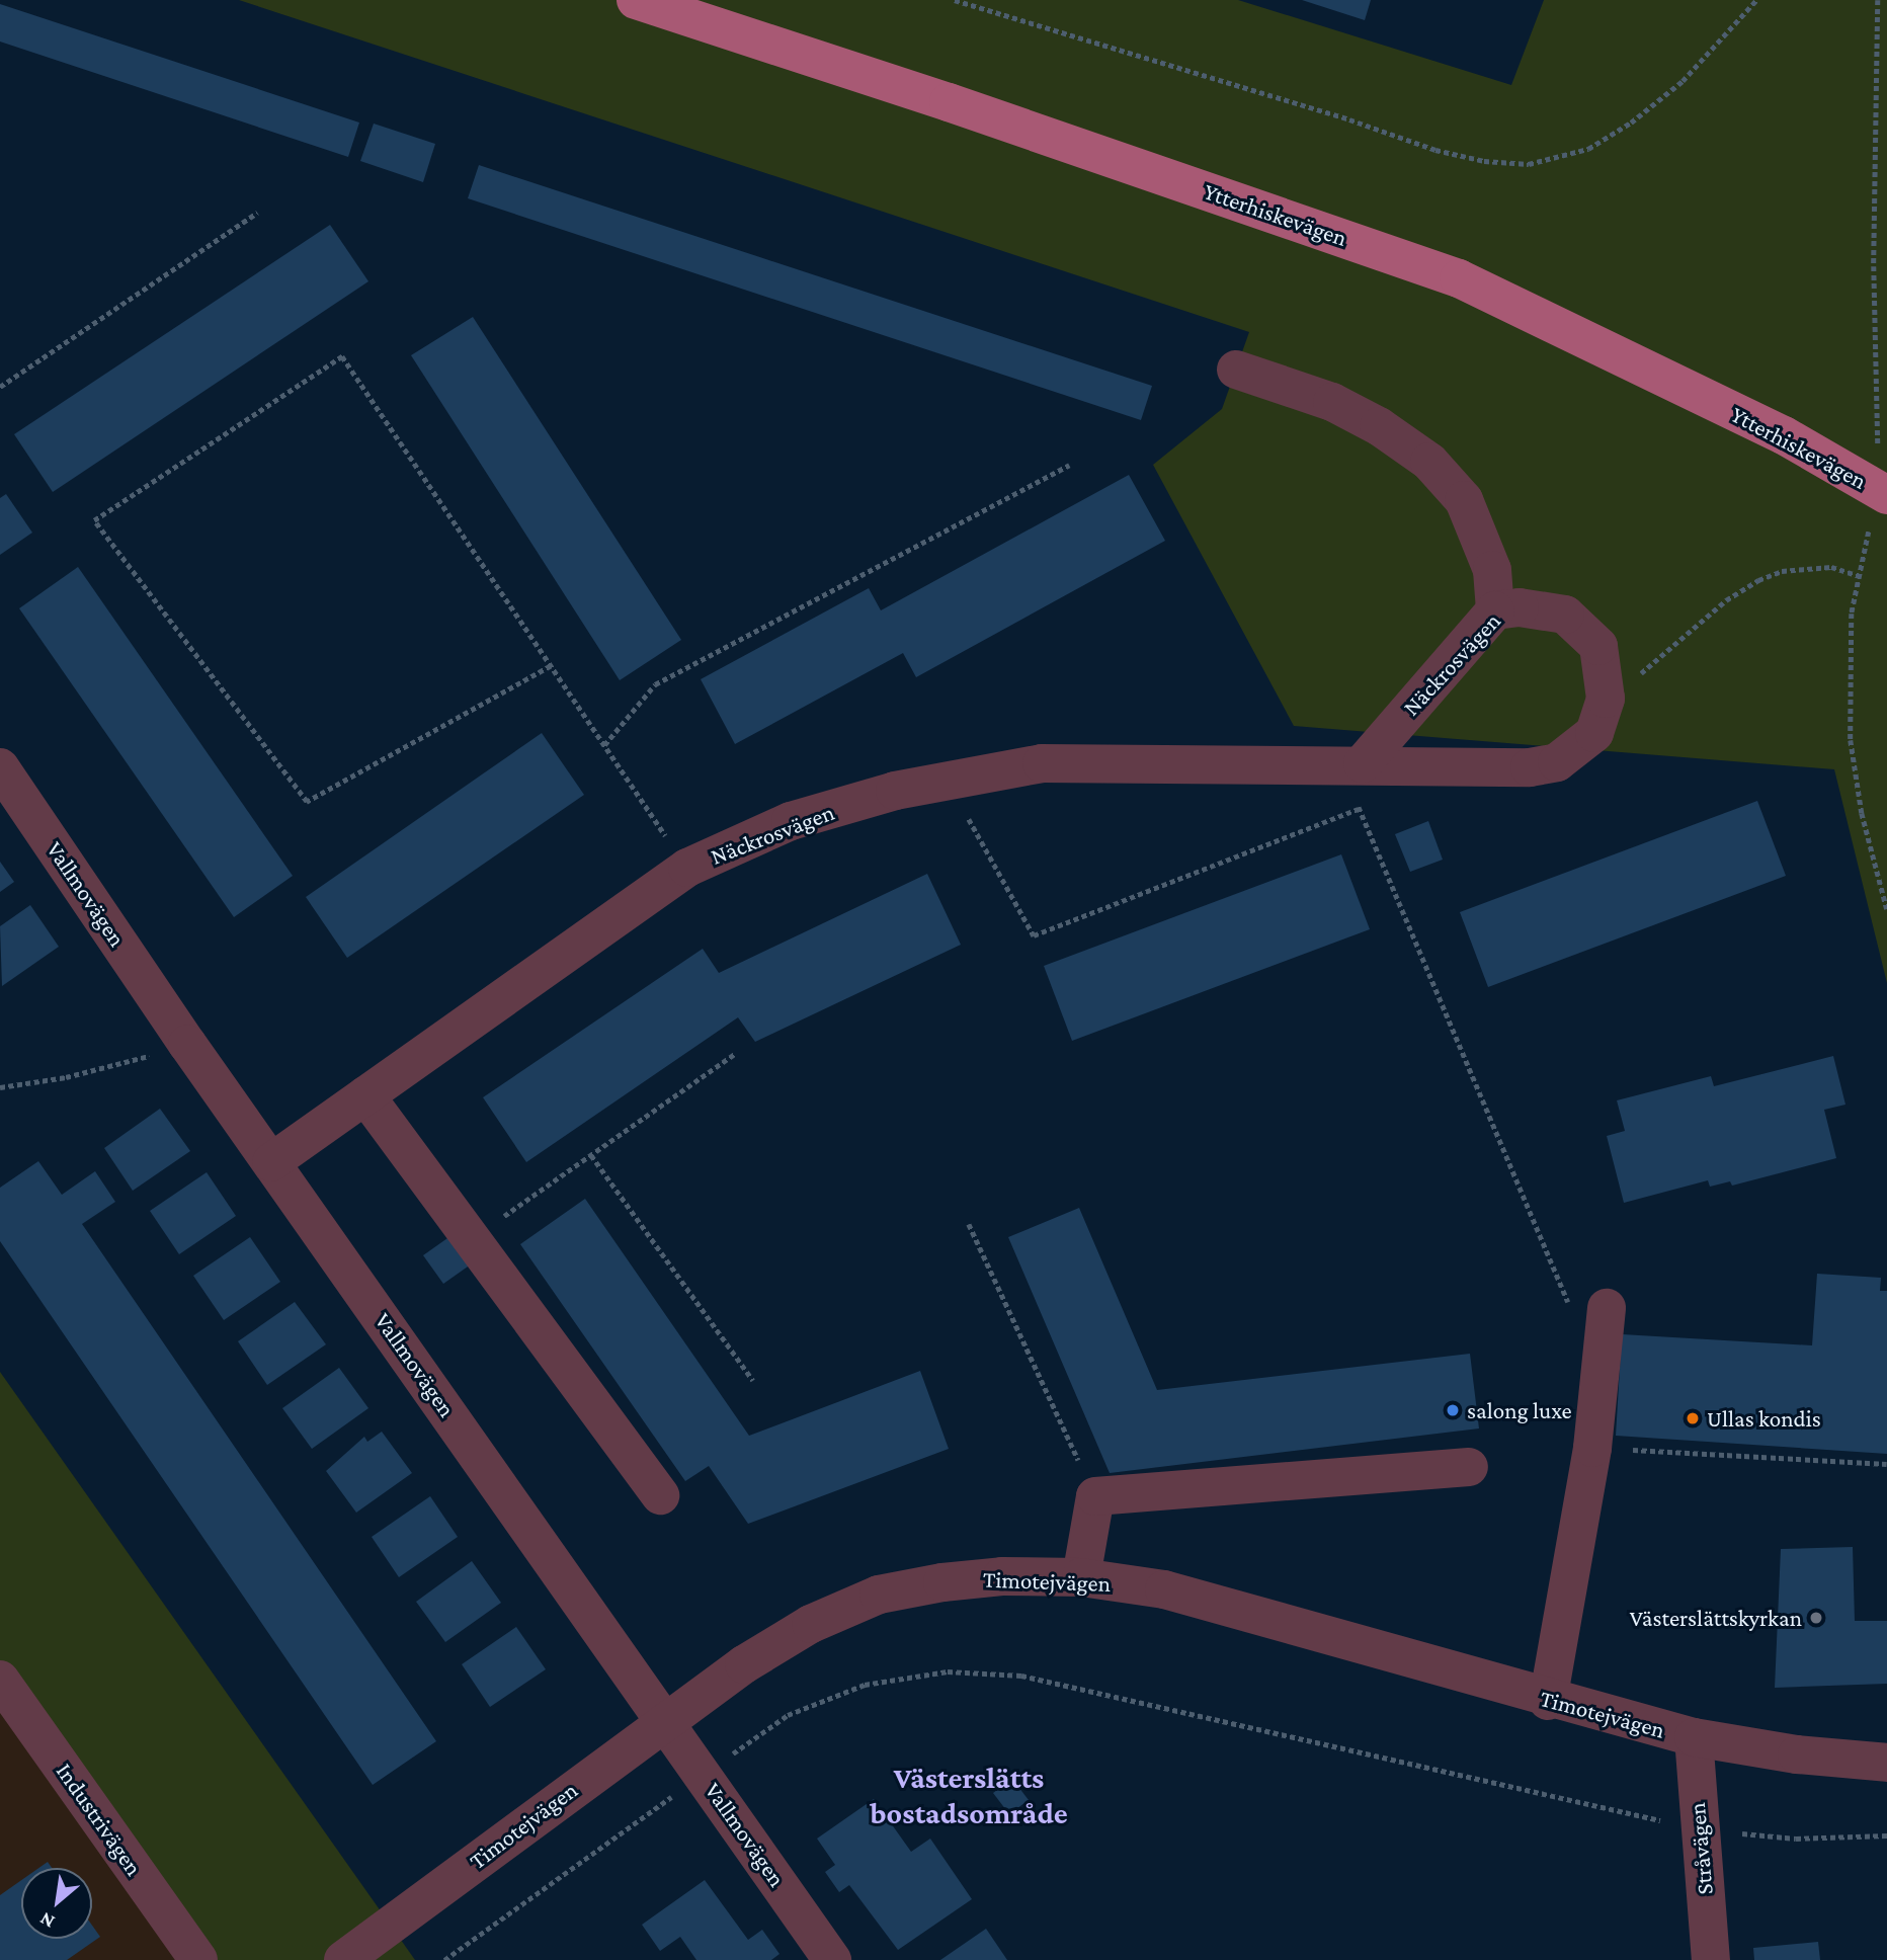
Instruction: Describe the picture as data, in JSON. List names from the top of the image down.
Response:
{
  "streets": {
    "main road": ["Ytterhiskevägen"],
    "street": [
      "Näckrosvägen",
      "Vallmovägen",
      "Timotejvägen",
      "Industrivägen",
      "Stråvägen"
    ]
  },
  "crossings": [
    ["Näckrosvägen", "Vallmovägen"],
    ["Vallmovägen", "Timotejvägen"],
    ["Timotejvägen", "Stråvägen"]
  ],
  "districts": ["Västerslätts bostadsområde"],
  "places": ["salong luxe", "Ullas kondis", "Västerslättskyrkan"],
  "north": "bottom left"
}
